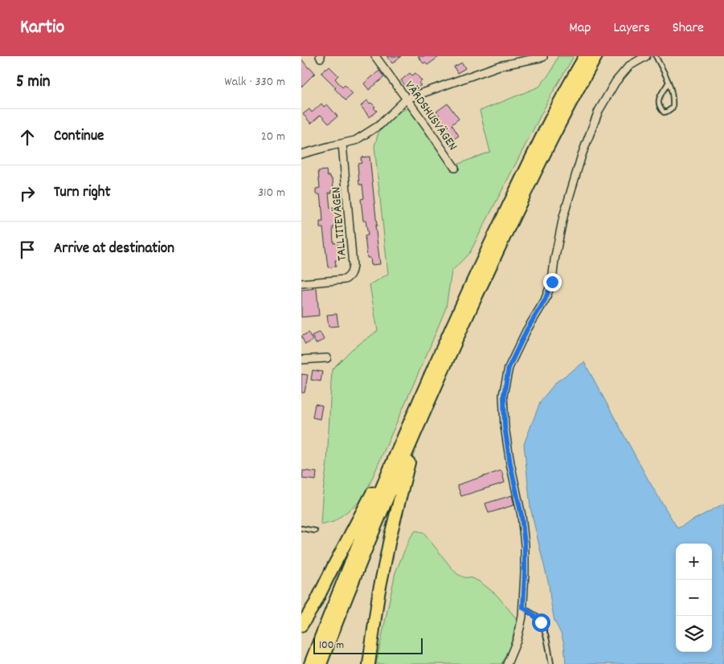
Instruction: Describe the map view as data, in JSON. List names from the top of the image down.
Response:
{
  "streets": {
    "street": ["VÄRDSHUSVÄGEN", "TALLTITEVÄGEN"]
  },
  "scale_bar": "100 m",
  "page": {
    "header": "Kartio",
    "nav": ["Map", "Layers", "Share"],
    "heading": ["5 min", "Walk · 330 m"],
    "list": [
      ["Continue", "20 m"],
      ["Turn right", "310 m"],
      "Arrive at destination"
    ],
    "map_buttons": ["+", "−"],
    "scale": "100 m"
  }
}
